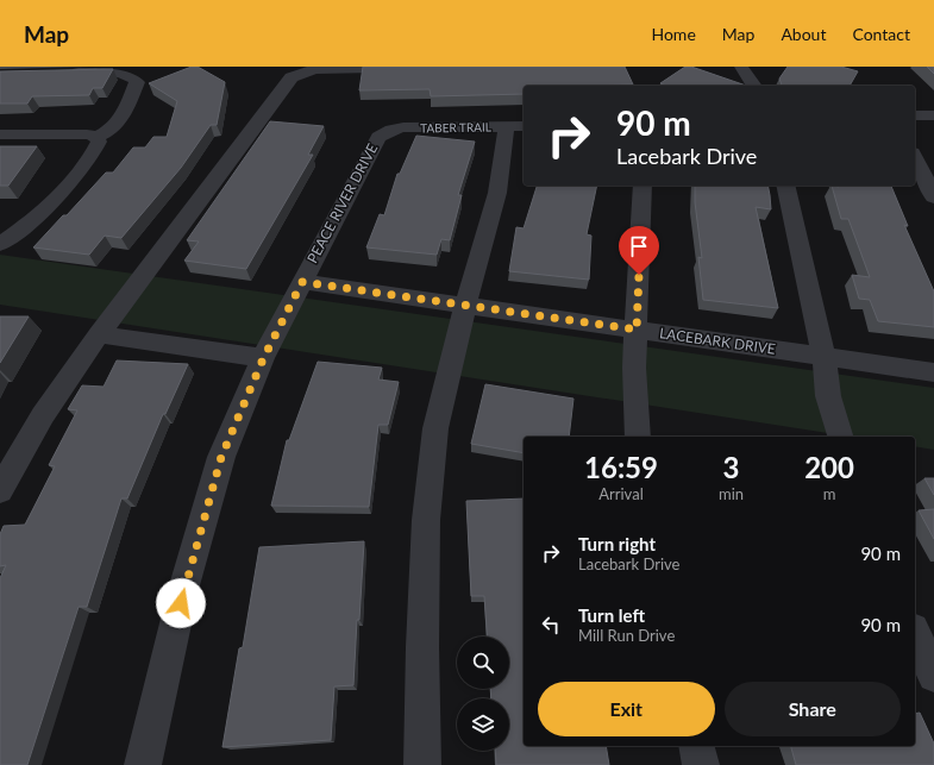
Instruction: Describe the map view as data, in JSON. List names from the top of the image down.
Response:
{
  "streets": {
    "street": ["TABER TRAIL", "PEACE RIVER DRIVE", "LACEBARK DRIVE"]
  },
  "crossings": [
    ["TABER TRAIL", "PEACE RIVER DRIVE"],
    ["PEACE RIVER DRIVE", "LACEBARK DRIVE"]
  ],
  "page": {
    "header": "Map",
    "nav": [
      "Home",
      "Map",
      "About",
      "Contact"
    ],
    "turn": ["90 m", "Lacebark Drive"],
    "eta": [
      "16:59",
      "Arrival",
      "3",
      "min",
      "200",
      "m"
    ],
    "list": [
      {
        "name": "Turn right",
        "note": "Lacebark Drive",
        "value": "90 m"
      },
      {
        "name": "Turn left",
        "note": "Mill Run Drive",
        "value": "90 m"
      }
    ],
    "buttons": ["Exit", "Share"]
  }
}
